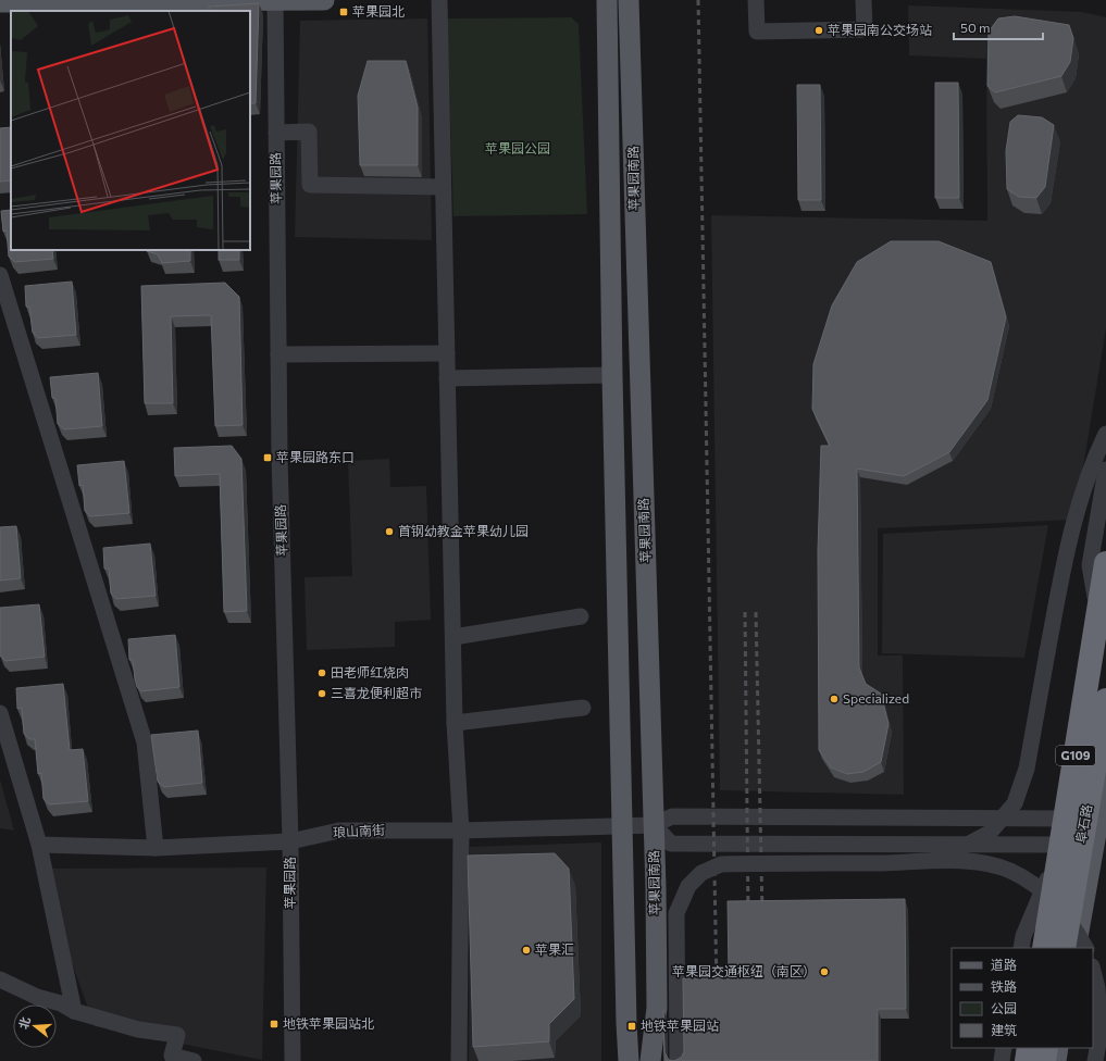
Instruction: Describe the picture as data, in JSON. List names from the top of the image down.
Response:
{
  "streets": {
    "highway": ["G109", "阜石路"],
    "main road": ["苹果园南路"],
    "street": ["苹果园路", "琅山南街"]
  },
  "crossings": [
    ["苹果园路", "琅山南街"],
    ["苹果园南路", "琅山南街"]
  ],
  "parks": ["苹果园公园"],
  "places": {
    "transit": [
      "苹果园北",
      "苹果园路东口",
      "地铁苹果园站北",
      "地铁苹果园站"
    ],
    "other": [
      "苹果园南公交场站",
      "首钢幼教金苹果幼儿园",
      "田老师红烧肉",
      "三喜龙便利超市",
      "Specialized",
      "苹果汇",
      "苹果园交通枢纽（南区）"
    ]
  },
  "legend": [
    "道路",
    "铁路",
    "公园",
    "建筑"
  ],
  "scale_bar": "50 m",
  "north": "left"
}
